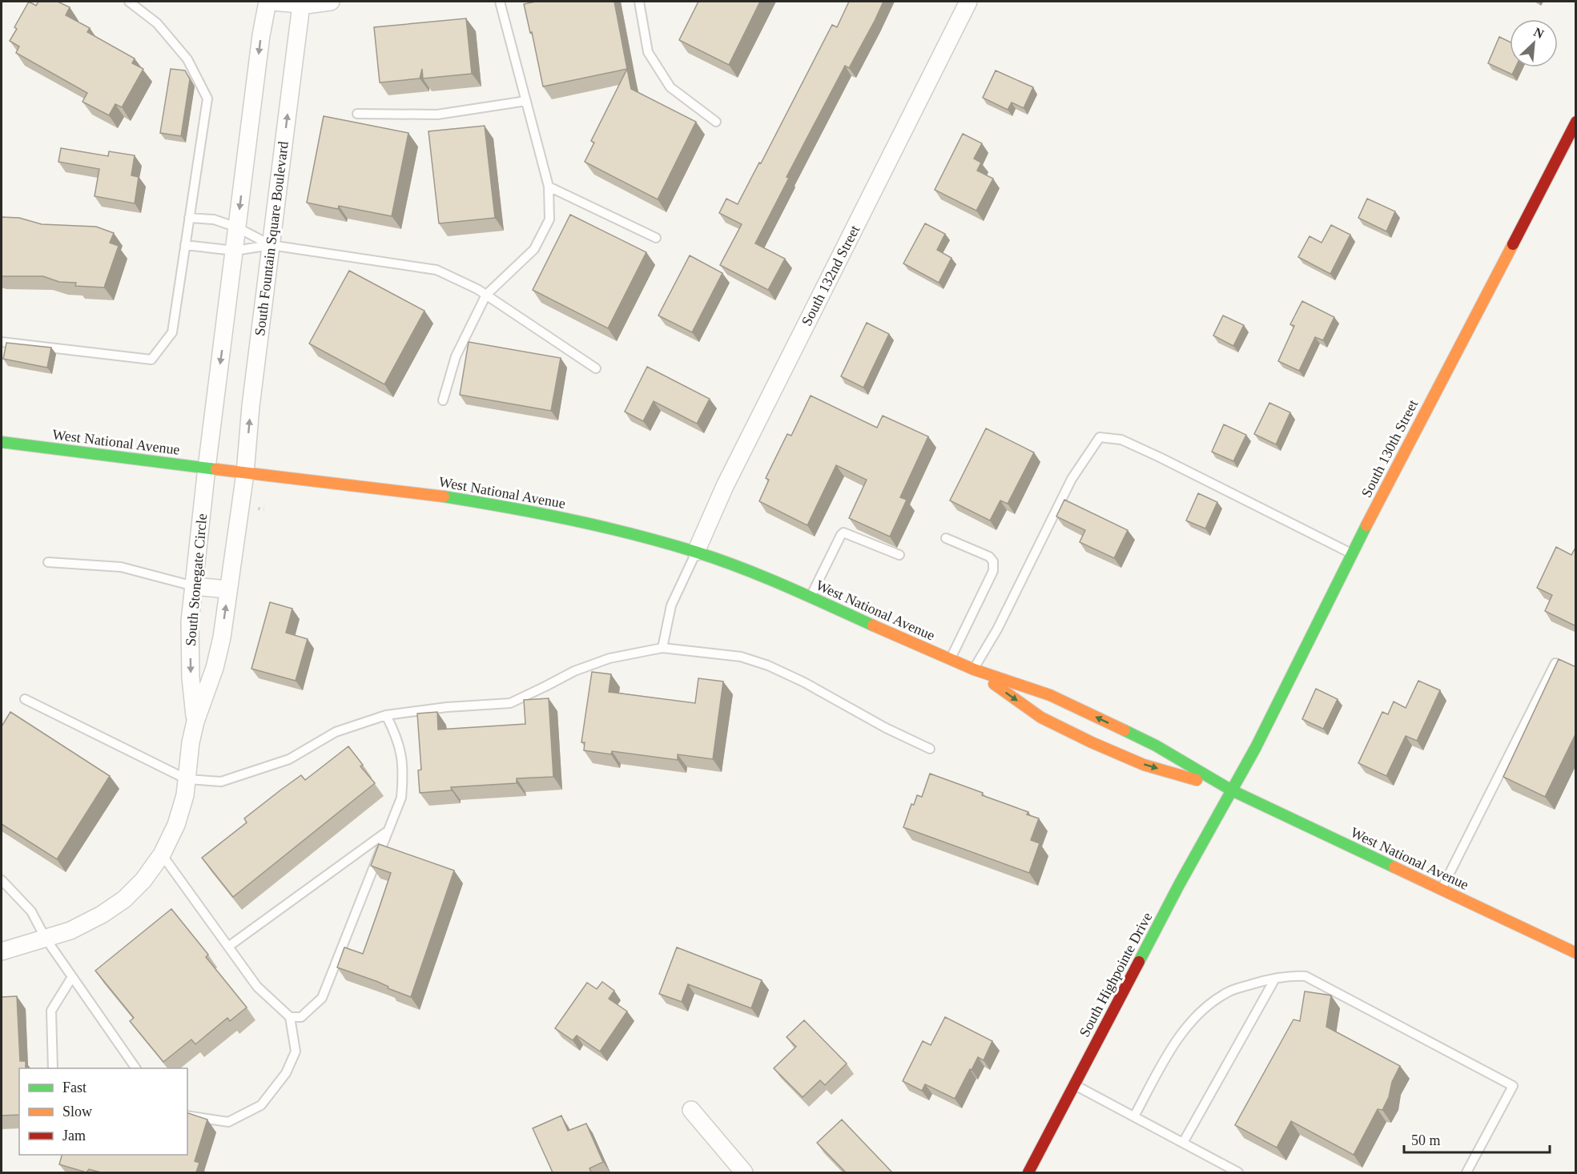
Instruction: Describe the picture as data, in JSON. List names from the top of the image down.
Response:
{
  "streets": {
    "main road": ["West National Avenue", "South 130th Street", "South Highpointe Drive"],
    "street": ["South Fountain Square Boulevard", "South 132nd Street", "South Stonegate Circle"]
  },
  "crossings": [
    ["South Fountain Square Boulevard", "West National Avenue"],
    ["South Fountain Square Boulevard", "South Stonegate Circle"],
    ["South 132nd Street", "West National Avenue"],
    ["West National Avenue", "South 130th Street"],
    ["West National Avenue", "South Stonegate Circle"],
    ["West National Avenue", "South Highpointe Drive"],
    ["South 130th Street", "South Highpointe Drive"]
  ],
  "legend": ["Fast", "Slow", "Jam"],
  "scale_bar": "50 m",
  "north": "top right"
}
